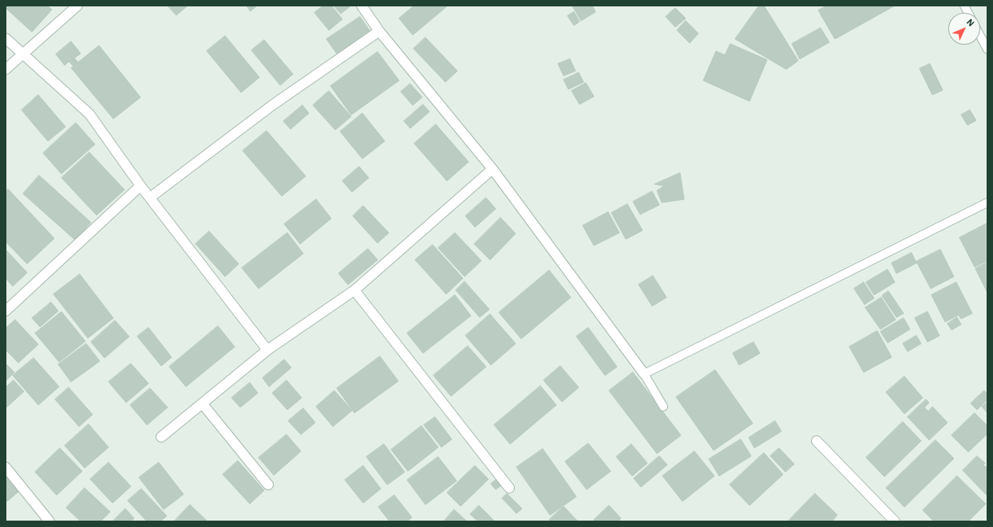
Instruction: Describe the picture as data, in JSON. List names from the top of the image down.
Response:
{
  "north": "top right"
}
